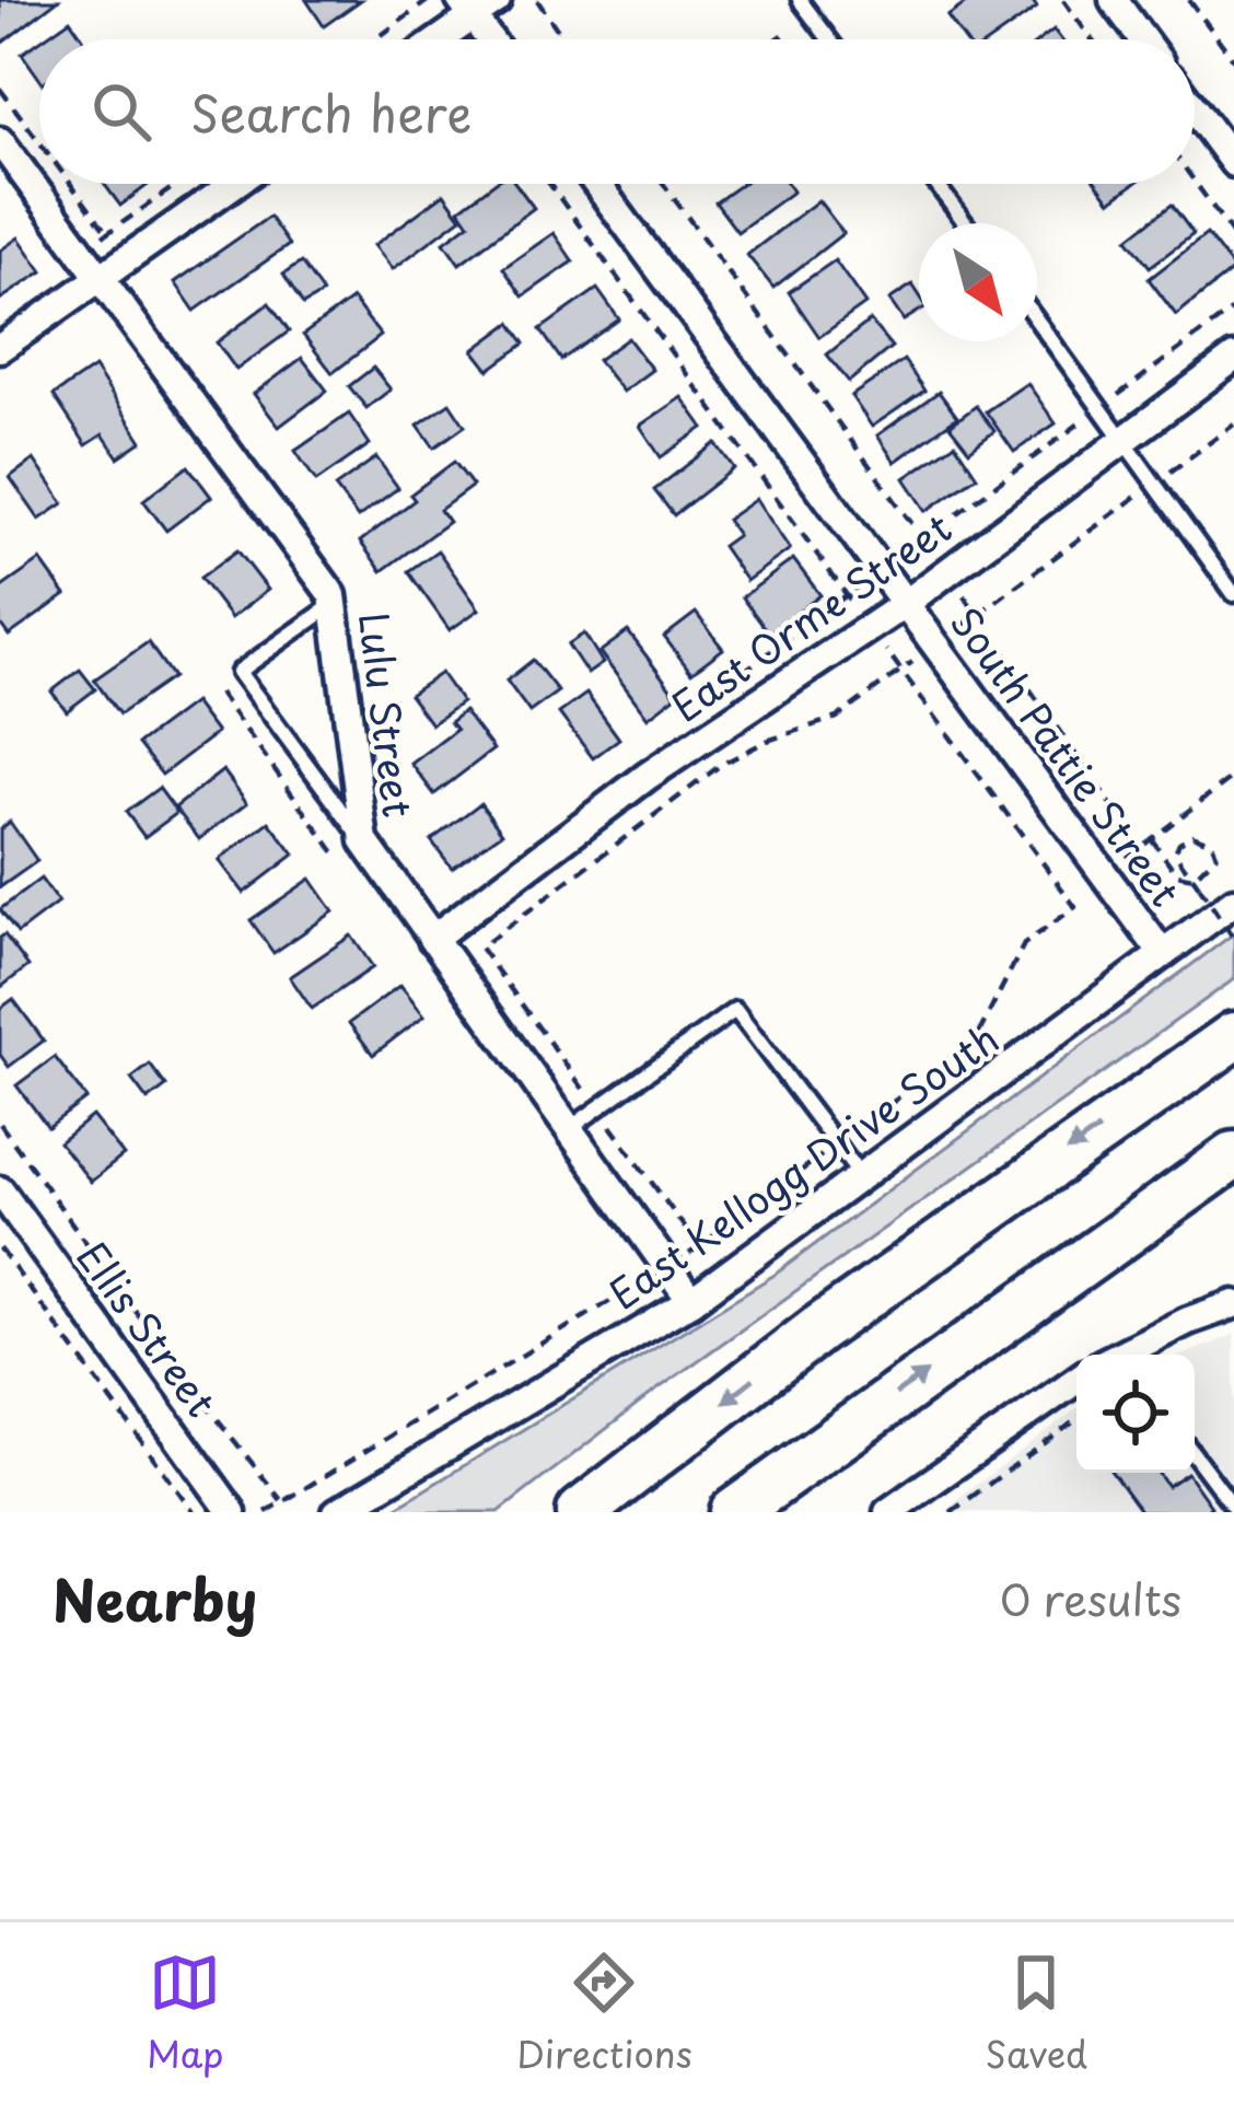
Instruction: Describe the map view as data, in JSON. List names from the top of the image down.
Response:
{
  "streets": {
    "street": [
      "East Orme Street",
      "Lulu Street",
      "South Pattie Street",
      "East Kellogg Drive South",
      "Ellis Street"
    ]
  },
  "crossings": [
    ["East Orme Street", "Lulu Street"],
    ["East Orme Street", "South Pattie Street"],
    ["Lulu Street", "East Kellogg Drive South"],
    ["South Pattie Street", "East Kellogg Drive South"]
  ],
  "north": "bottom right",
  "page": {
    "search": "Search here",
    "heading": ["Nearby", "0 results"],
    "nav": ["Map", "Directions", "Saved"]
  }
}
